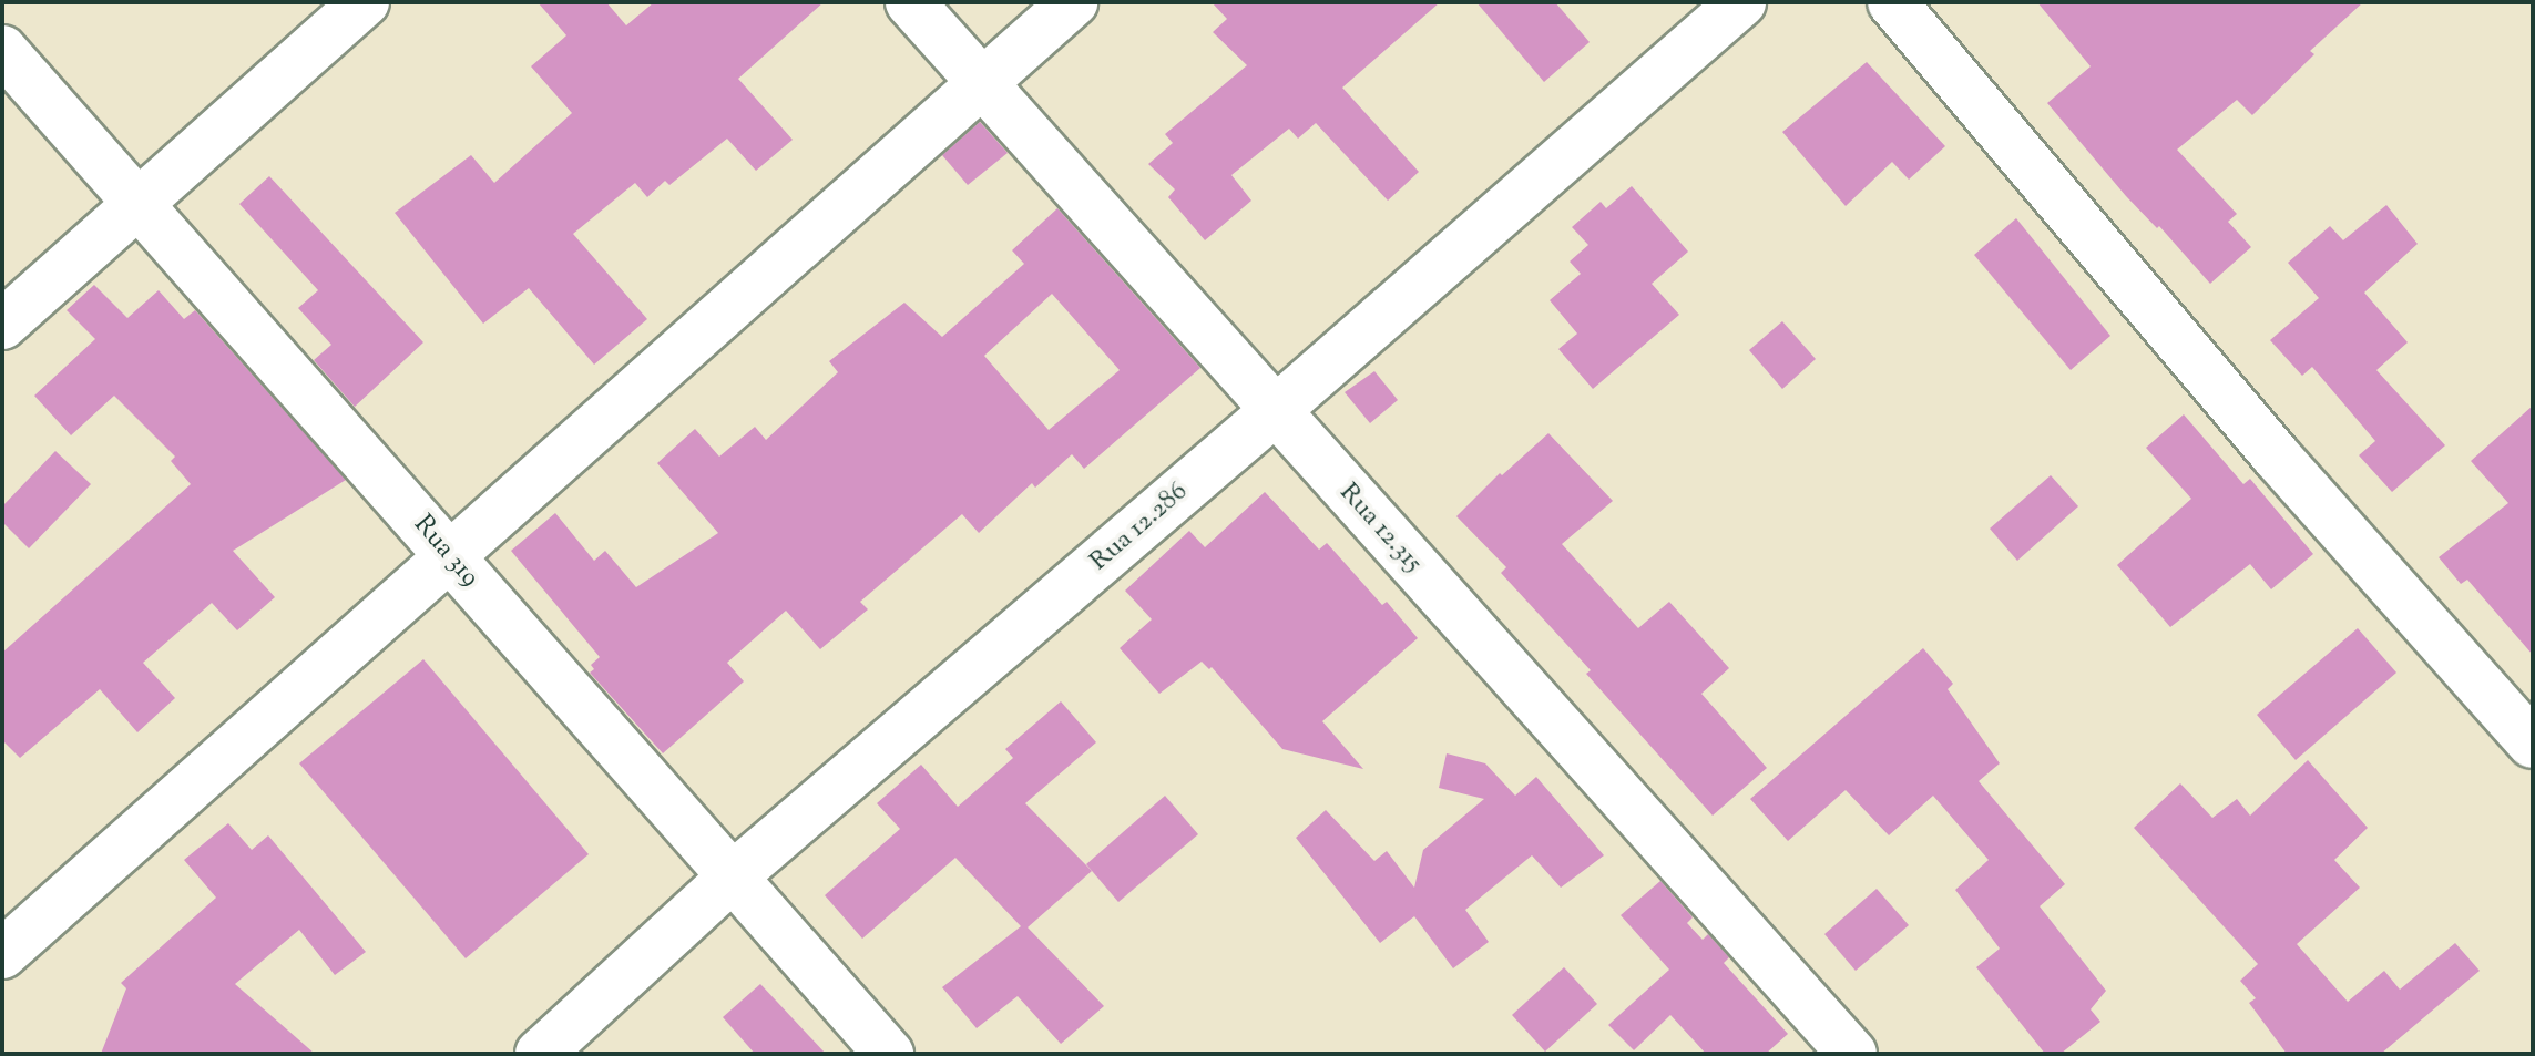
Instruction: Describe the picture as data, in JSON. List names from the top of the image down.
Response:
{
  "streets": {
    "street": ["Rua 12.286", "Rua 12.315", "Rua 319"]
  },
  "crossings": [
    ["Rua 12.286", "Rua 12.315"],
    ["Rua 12.286", "Rua 319"]
  ]
}
